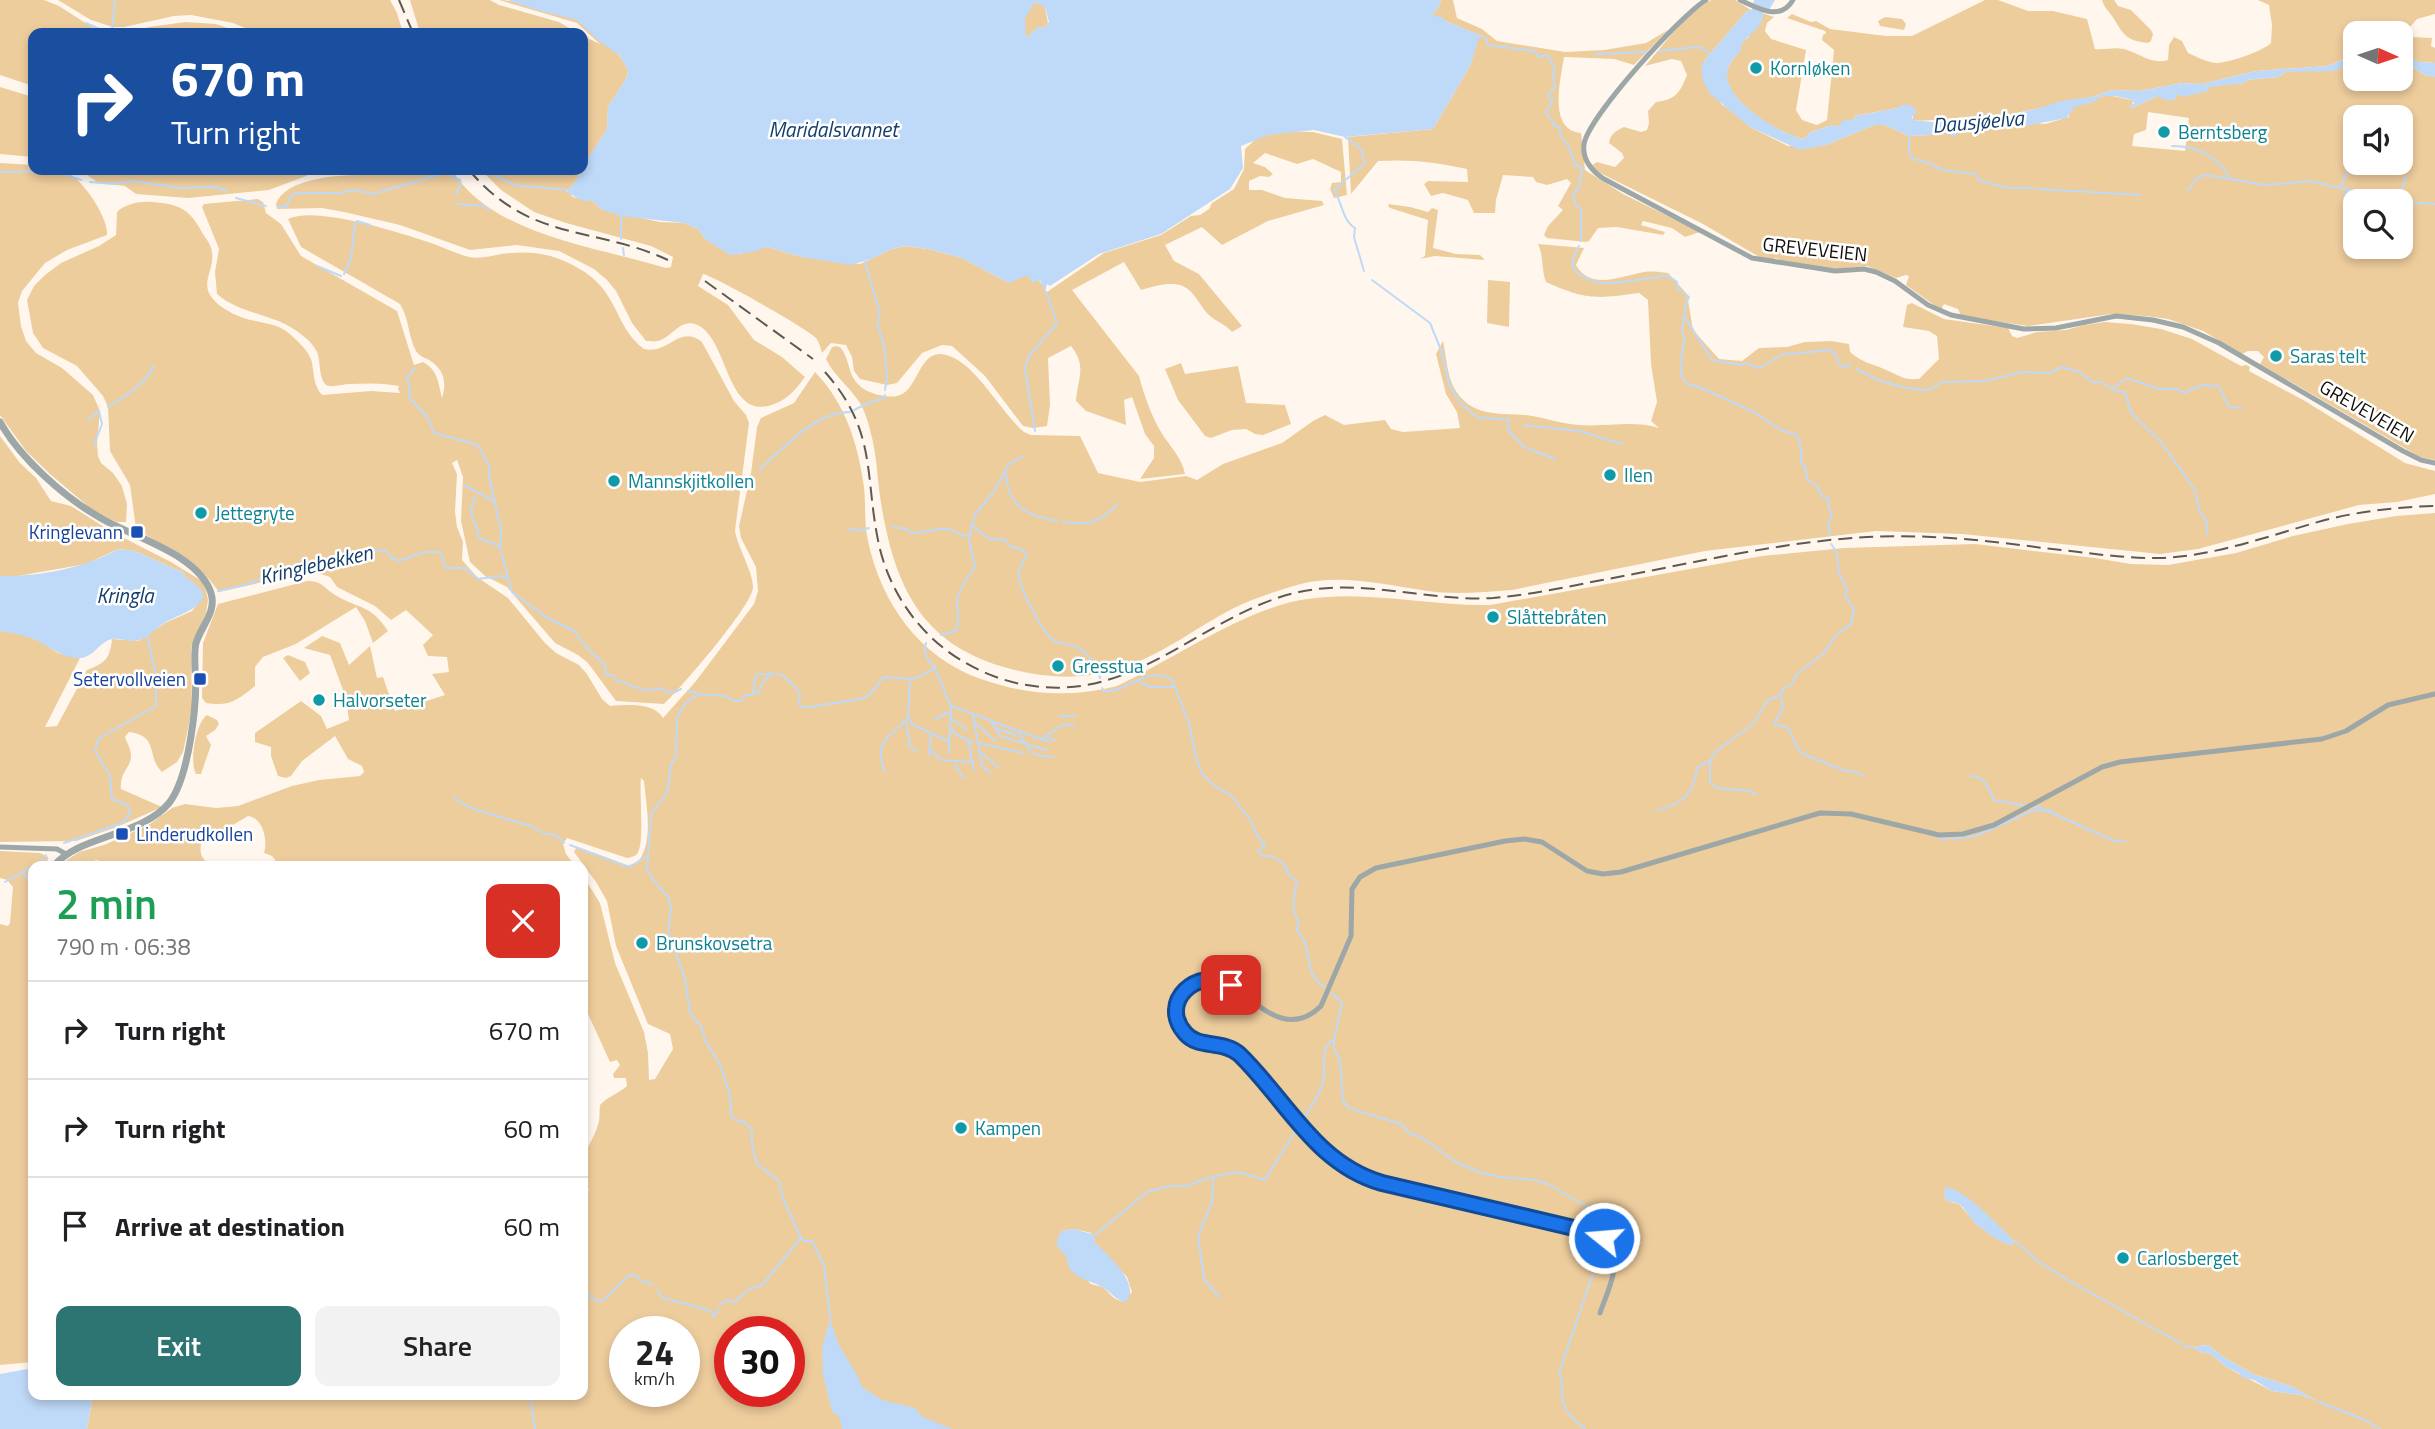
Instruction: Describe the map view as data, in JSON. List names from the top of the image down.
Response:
{
  "streets": {
    "street": ["GREVEVEIEN"]
  },
  "water": [
    "Dausjøelva",
    "Maridalsvannet",
    "Kringlebekken",
    "Kringla"
  ],
  "places": {
    "other": [
      "Kornløken",
      "Berntsberg",
      "Saras telt",
      "Ilen",
      "Mannskjitkollen",
      "Jettegryte",
      "Slåttebråten",
      "Gresstua",
      "Halvorseter",
      "Brunskovsetra",
      "Kampen",
      "Carlosberget"
    ],
    "transit": ["Kringlevann", "Setervollveien", "Linderudkollen"]
  },
  "north": "right",
  "page": {
    "turn": ["670 m", "Turn right"],
    "heading": ["2 min", "790 m · 06:38"],
    "list": [
      {
        "name": "Turn right",
        "value": "670 m"
      },
      {
        "name": "Turn right",
        "value": "60 m"
      },
      {
        "name": "Arrive at destination",
        "value": "60 m"
      }
    ],
    "buttons": ["Exit", "Share"],
    "speed": "24 km/h",
    "limit": "30"
  }
}
